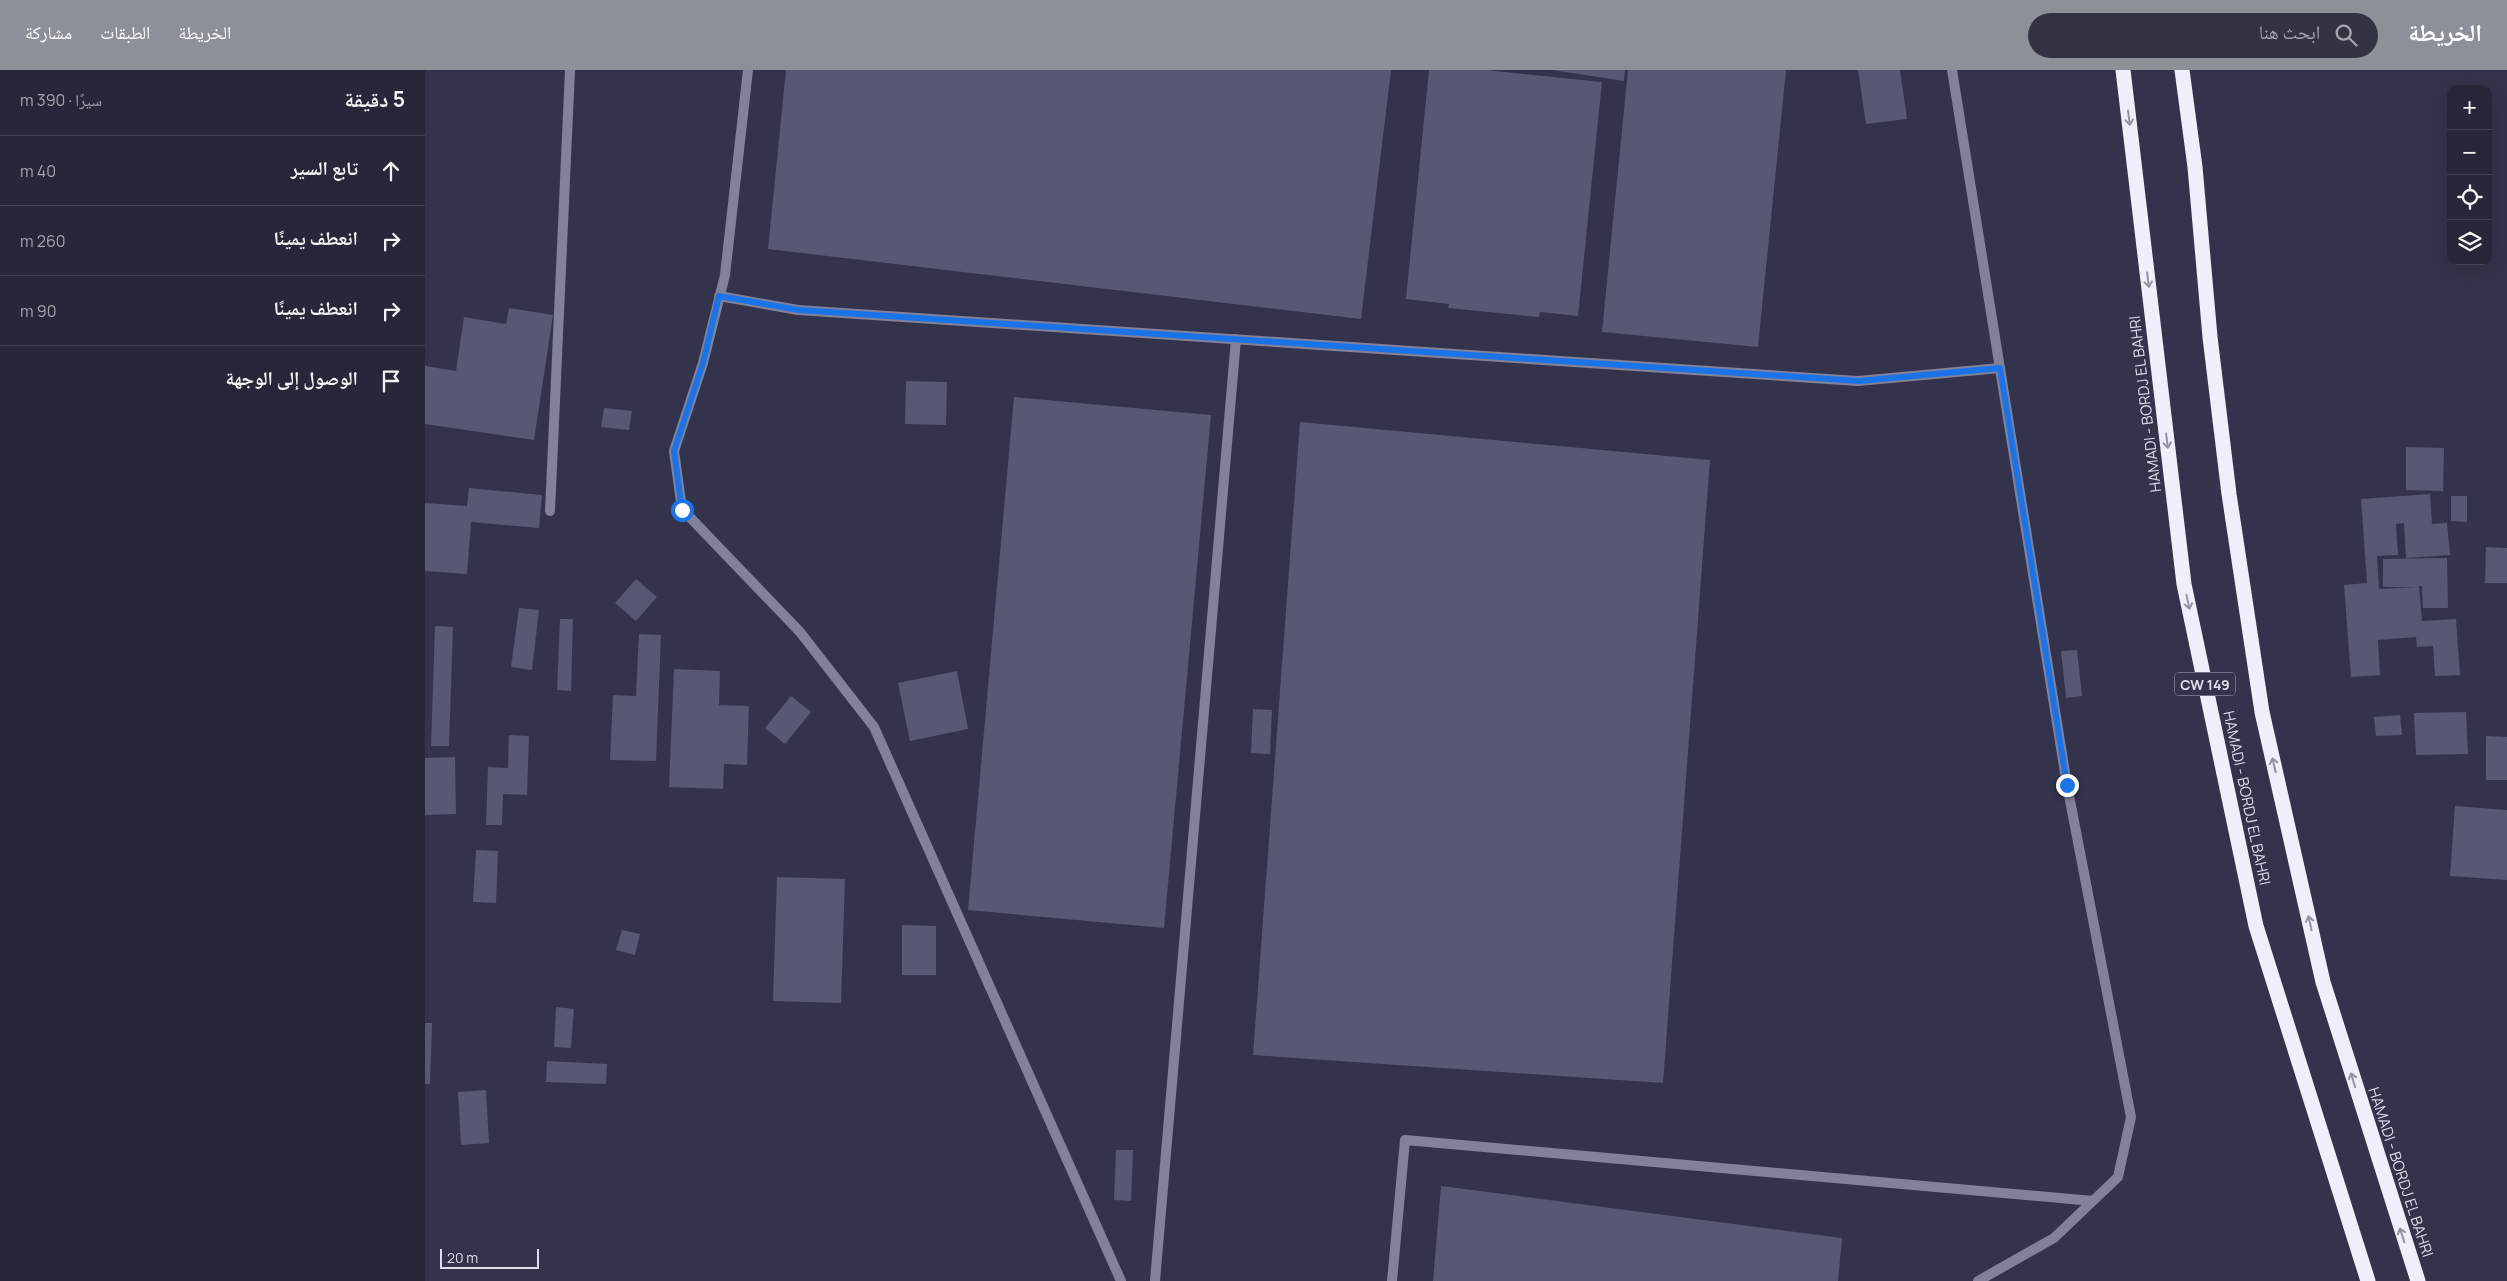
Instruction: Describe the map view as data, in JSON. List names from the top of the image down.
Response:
{
  "streets": {
    "highway": ["HAMADI - BORDJ EL BAHRI", "CW 149"]
  },
  "scale_bar": "20 m",
  "page": {
    "header": "الخريطة",
    "search": "ابحث هنا",
    "nav": ["الخريطة", "الطبقات", "مشاركة"],
    "heading": ["5 دقيقة", "سيرًا · 390 m"],
    "map_buttons": ["+", "−"],
    "list": [
      ["تابع السير", "40 m"],
      ["انعطف يمينًا", "260 m"],
      ["انعطف يمينًا", "90 m"],
      "الوصول إلى الوجهة"
    ],
    "scale": "20 m"
  }
}
